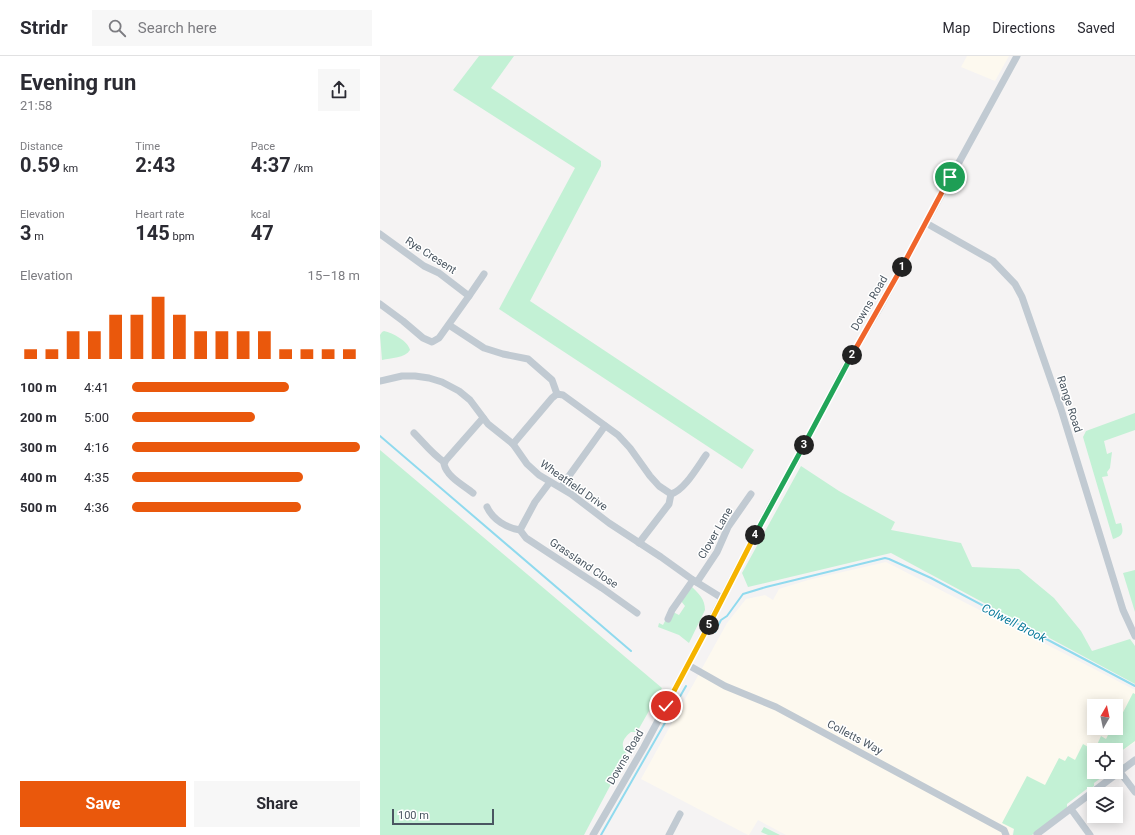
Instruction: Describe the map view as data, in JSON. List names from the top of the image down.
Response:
{
  "streets": {
    "street": [
      "Rye Cresent",
      "Downs Road",
      "Range Road",
      "Wheatfield Drive",
      "Clover Lane",
      "Grassland Close",
      "Colletts Way"
    ]
  },
  "crossings": [
    ["Downs Road", "Range Road"],
    ["Downs Road", "Wheatfield Drive"],
    ["Downs Road", "Colletts Way"],
    ["Wheatfield Drive", "Clover Lane"]
  ],
  "water": ["Colwell Brook"],
  "scale_bar": "100 m",
  "north": "top",
  "page": {
    "header": "Stridr",
    "search": "Search here",
    "nav": ["Map", "Directions", "Saved"],
    "heading": ["Evening run", "21:58"],
    "stats": [
      ["Distance", "0.59 km"],
      ["Time", "2:43"],
      ["Pace", "4:37 /km"],
      ["Elevation", "3 m"],
      ["Heart rate", "145 bpm"],
      ["kcal", "47"]
    ],
    "pins": [
      "1",
      "2",
      "3",
      "4",
      "5"
    ],
    "chart": ["Elevation", "15–18 m"],
    "list": [
      {
        "name": "100 m",
        "note": "4:41"
      },
      {
        "name": "200 m",
        "note": "5:00"
      },
      {
        "name": "300 m",
        "note": "4:16"
      },
      {
        "name": "400 m",
        "note": "4:35"
      },
      {
        "name": "500 m",
        "note": "4:36"
      }
    ],
    "buttons": ["Save", "Share"],
    "scale": "100 m"
  }
}
